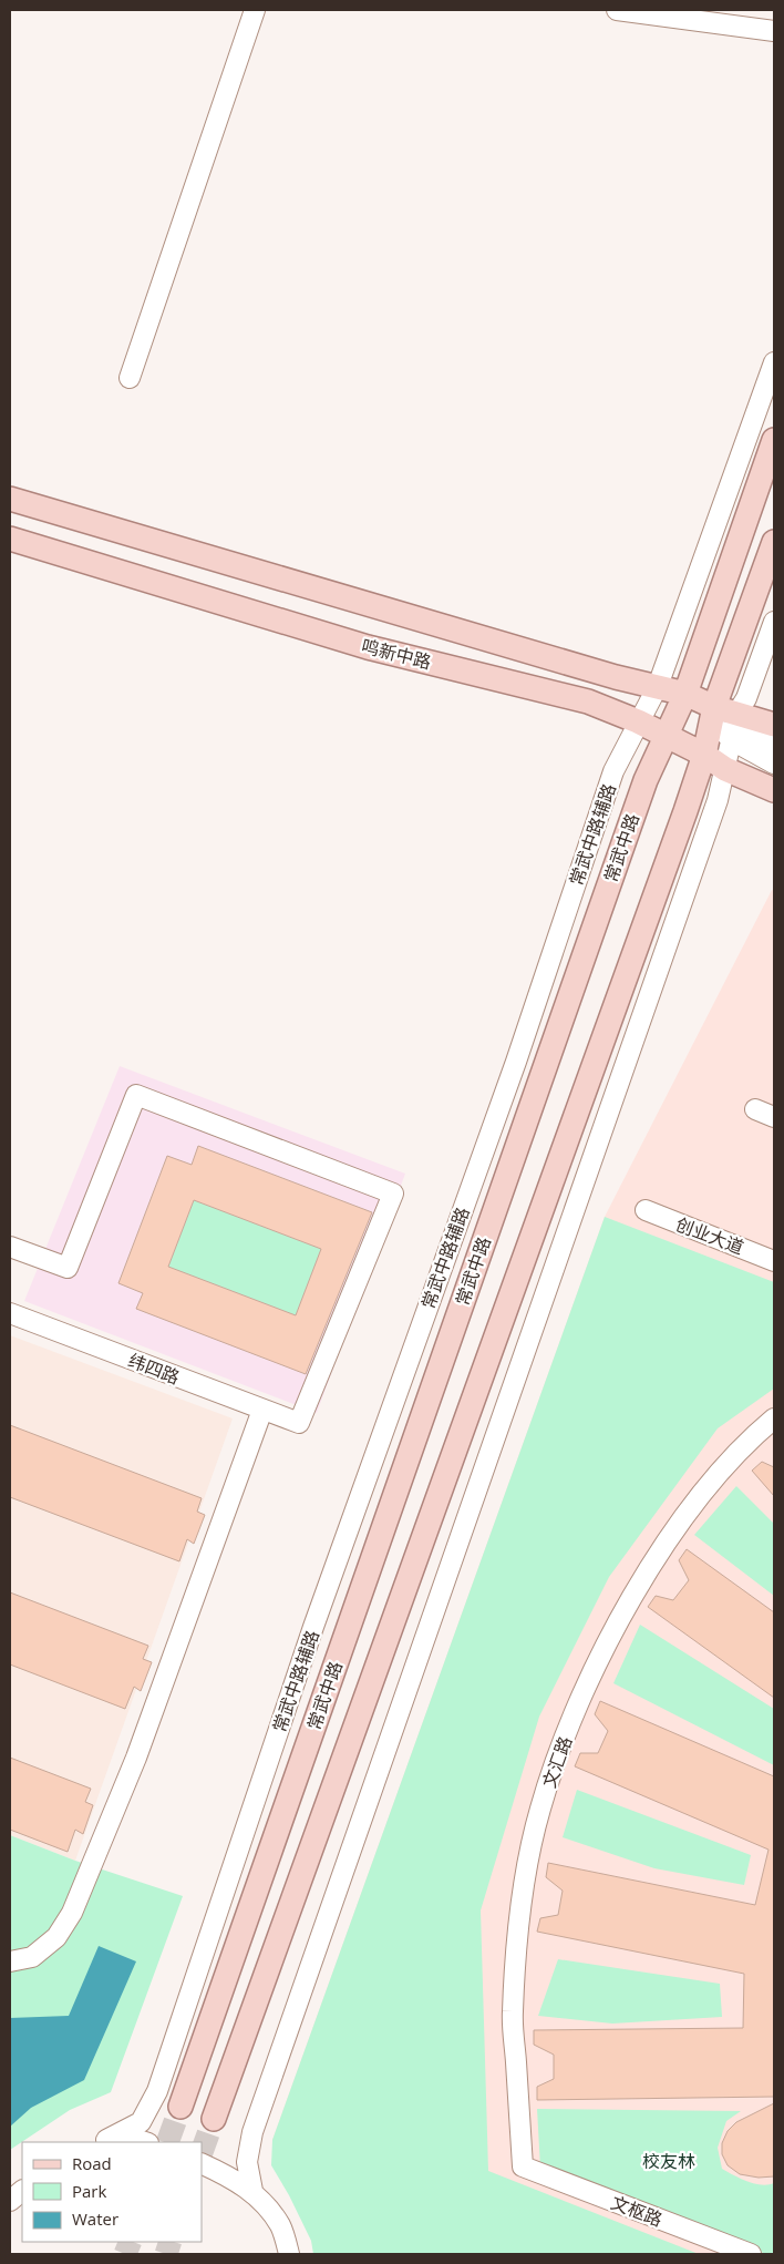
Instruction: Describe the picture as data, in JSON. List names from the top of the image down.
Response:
{
  "streets": {
    "main road": ["鸣新中路", "常武中路"],
    "street": [
      "常武中路辅路",
      "创业大道",
      "纬四路",
      "文汇路",
      "文枢路"
    ]
  },
  "crossings": [
    ["鸣新中路", "常武中路辅路"],
    ["鸣新中路", "常武中路"],
    ["文汇路", "文枢路"]
  ],
  "parks": ["校友林"],
  "legend": ["Road", "Park", "Water"]
}
